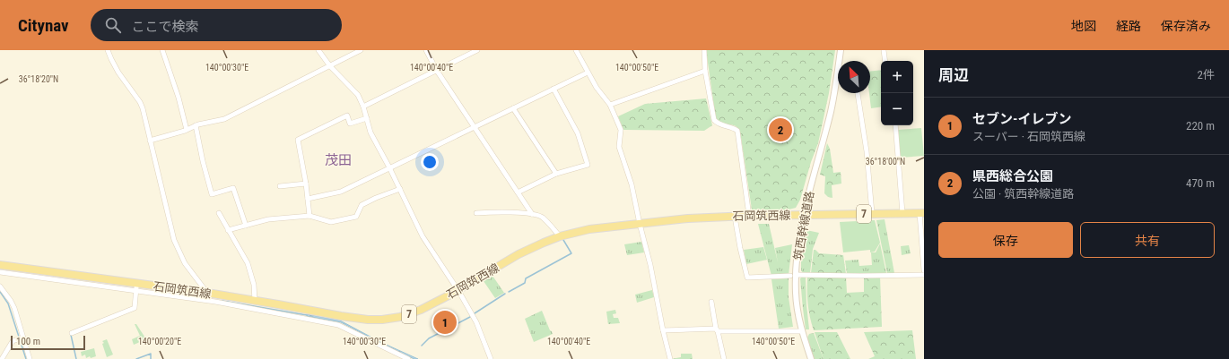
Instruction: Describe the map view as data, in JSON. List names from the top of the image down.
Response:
{
  "streets": {
    "main road": ["7", "石岡筑西線"],
    "street": ["筑西幹線道路"]
  },
  "crossings": [
    ["石岡筑西線", "筑西幹線道路"]
  ],
  "districts": ["茂田"],
  "scale_bar": "100 m",
  "north": "top left",
  "page": {
    "header": "Citynav",
    "search": "ここで検索",
    "nav": ["地図", "経路", "保存済み"],
    "heading": ["周辺", "2件"],
    "map_buttons": ["+", "−"],
    "list": [
      {
        "mark": "1",
        "name": "セブン-イレブン",
        "note": "スーパー · 石岡筑西線",
        "value": "220 m"
      },
      {
        "mark": "2",
        "name": "県西総合公園",
        "note": "公園 · 筑西幹線道路",
        "value": "470 m"
      }
    ],
    "pins": ["2", "1"],
    "buttons": ["保存", "共有"],
    "scale": "100 m"
  },
  "coordinates": [
    "140°00'30\"E",
    "140°00'40\"E",
    "140°00'50\"E",
    "36°18'20\"N",
    "36°18'00\"N",
    "140°00'20\"E"
  ]
}
